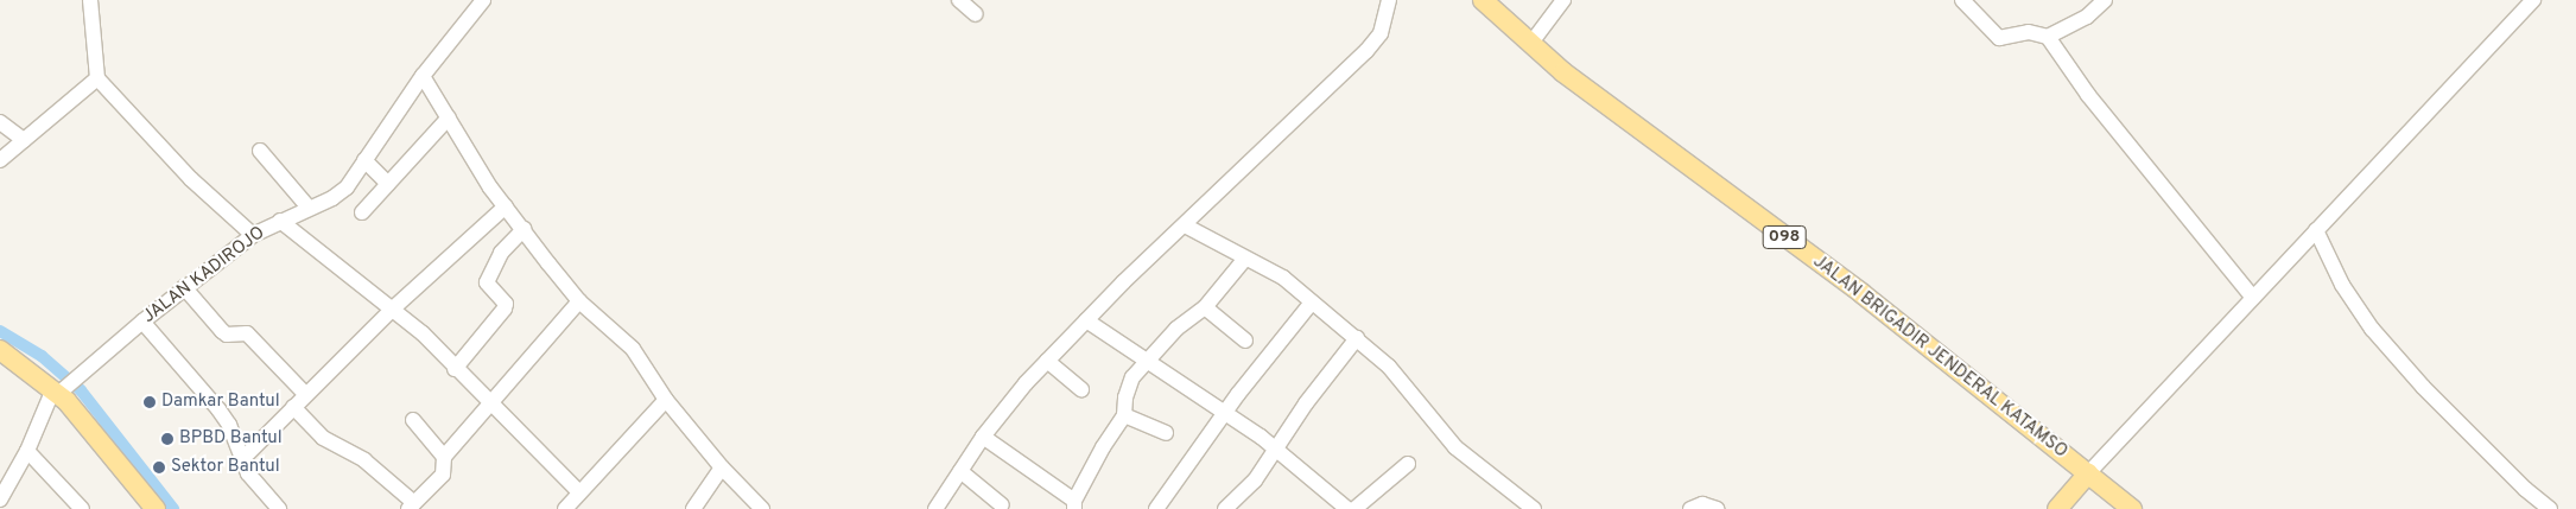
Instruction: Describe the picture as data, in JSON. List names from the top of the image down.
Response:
{
  "streets": {
    "main road": ["098", "JALAN BRIGADIR JENDERAL KATAMSO"],
    "street": ["JALAN KADIROJO"]
  },
  "crossings": [
    ["098", "JALAN BRIGADIR JENDERAL KATAMSO"]
  ],
  "places": ["Damkar Bantul", "BPBD Bantul", "Sektor Bantul"]
}
